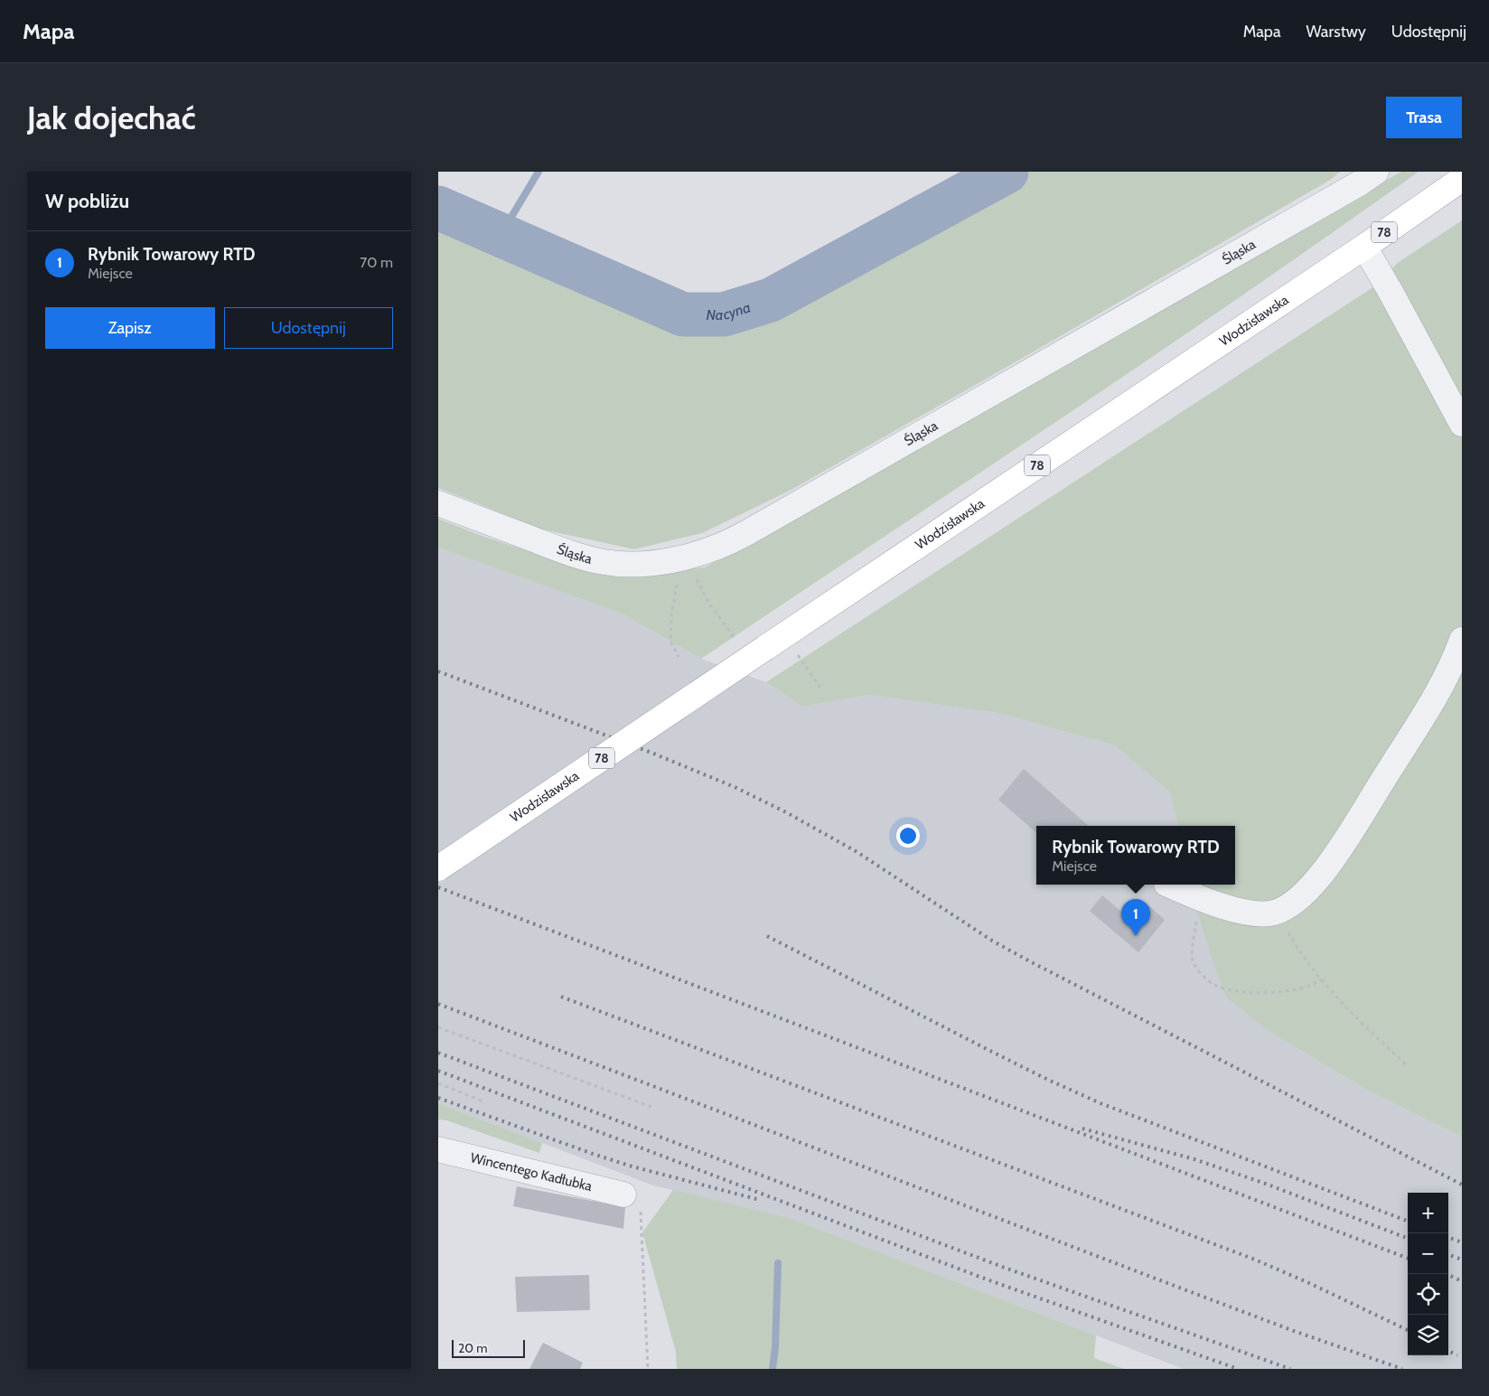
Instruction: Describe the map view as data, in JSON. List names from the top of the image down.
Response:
{
  "streets": {
    "main road": ["78", "Wodzisławska"],
    "street": ["Śląska", "Wincentego Kadłubka"]
  },
  "water": ["Nacyna"],
  "scale_bar": "20 m",
  "page": {
    "header": "Mapa",
    "nav": ["Mapa", "Warstwy", "Udostępnij"],
    "buttons": [
      "Trasa",
      ["Zapisz", "Udostępnij"]
    ],
    "title": "Jak dojechać",
    "heading": "W pobliżu",
    "list": [
      {
        "mark": "1",
        "name": "Rybnik Towarowy RTD",
        "note": "Miejsce",
        "value": "70 m"
      }
    ],
    "popup": ["Rybnik Towarowy RTD", "Miejsce"],
    "pins": "1",
    "map_buttons": ["+", "−"],
    "scale": "20 m"
  }
}
